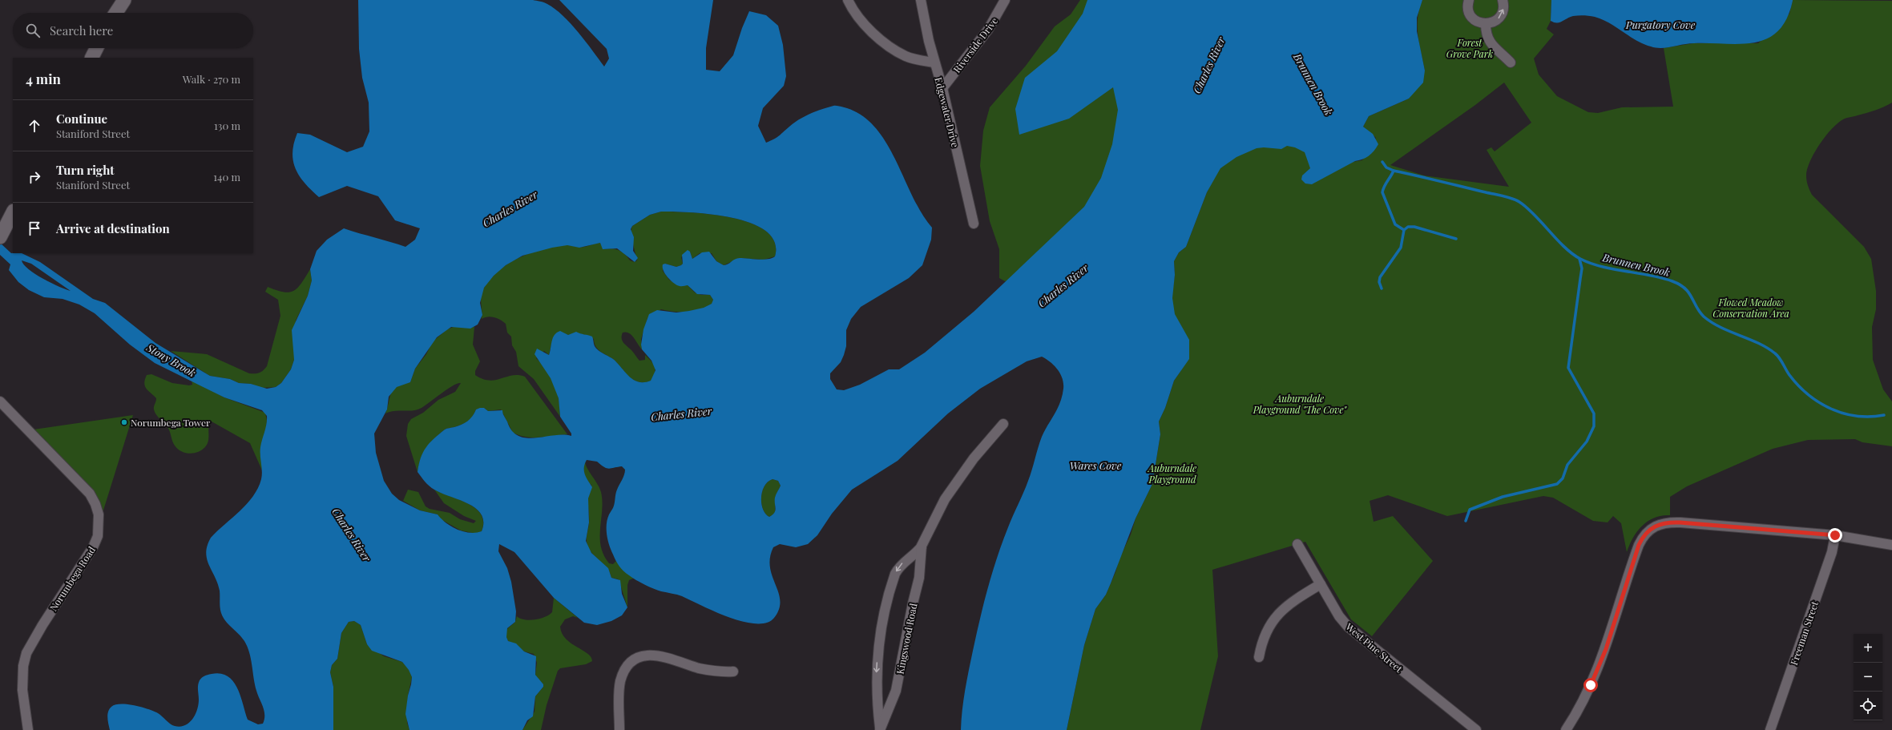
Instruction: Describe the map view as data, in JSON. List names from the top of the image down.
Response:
{
  "streets": {
    "street": [
      "Riverside Drive",
      "Edgewater Drive",
      "Norumbega Road",
      "Freeman Street",
      "Kingswood Road",
      "West Pine Street"
    ]
  },
  "crossings": [
    ["Riverside Drive", "Edgewater Drive"]
  ],
  "water": [
    "Purgatory Cove",
    "Charles River",
    "Brunnen Brook",
    "Stony Brook",
    "Wares Cove"
  ],
  "parks": [
    "Forest Grove Park",
    "Flowed Meadow Conservation Area",
    "Auburndale Playground \"The Cove\"",
    "Auburndale Playground"
  ],
  "places": ["Norumbega Tower"],
  "page": {
    "search": "Search here",
    "heading": ["4 min", "Walk · 270 m"],
    "list": [
      ["Continue", "Staniford Street", "130 m"],
      ["Turn right", "Staniford Street", "140 m"],
      "Arrive at destination"
    ],
    "map_buttons": ["+", "−"]
  }
}
